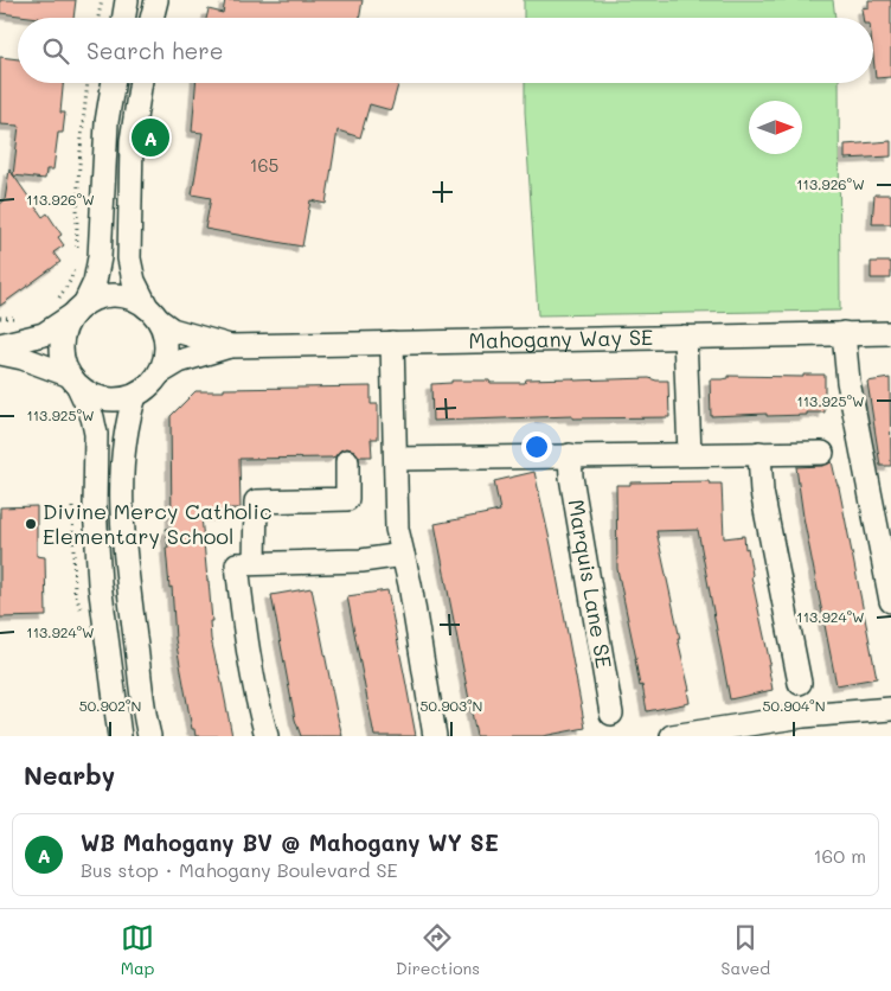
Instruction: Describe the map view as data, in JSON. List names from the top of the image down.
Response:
{
  "streets": {
    "street": ["Mahogany Way SE", "Marquis Lane SE"]
  },
  "places": ["Divine Mercy Catholic Elementary School"],
  "house_numbers": ["165"],
  "north": "right",
  "page": {
    "search": "Search here",
    "pins": "A",
    "heading": "Nearby",
    "list": [
      {
        "mark": "A",
        "name": "WB Mahogany BV @ Mahogany WY SE",
        "note": "Bus stop · Mahogany Boulevard SE",
        "value": "160 m"
      }
    ],
    "nav": ["Map", "Directions", "Saved"]
  },
  "coordinates": [
    "113.926°W",
    "113.925°W",
    "113.924°W",
    "50.902°N",
    "50.903°N",
    "50.904°N"
  ]
}
